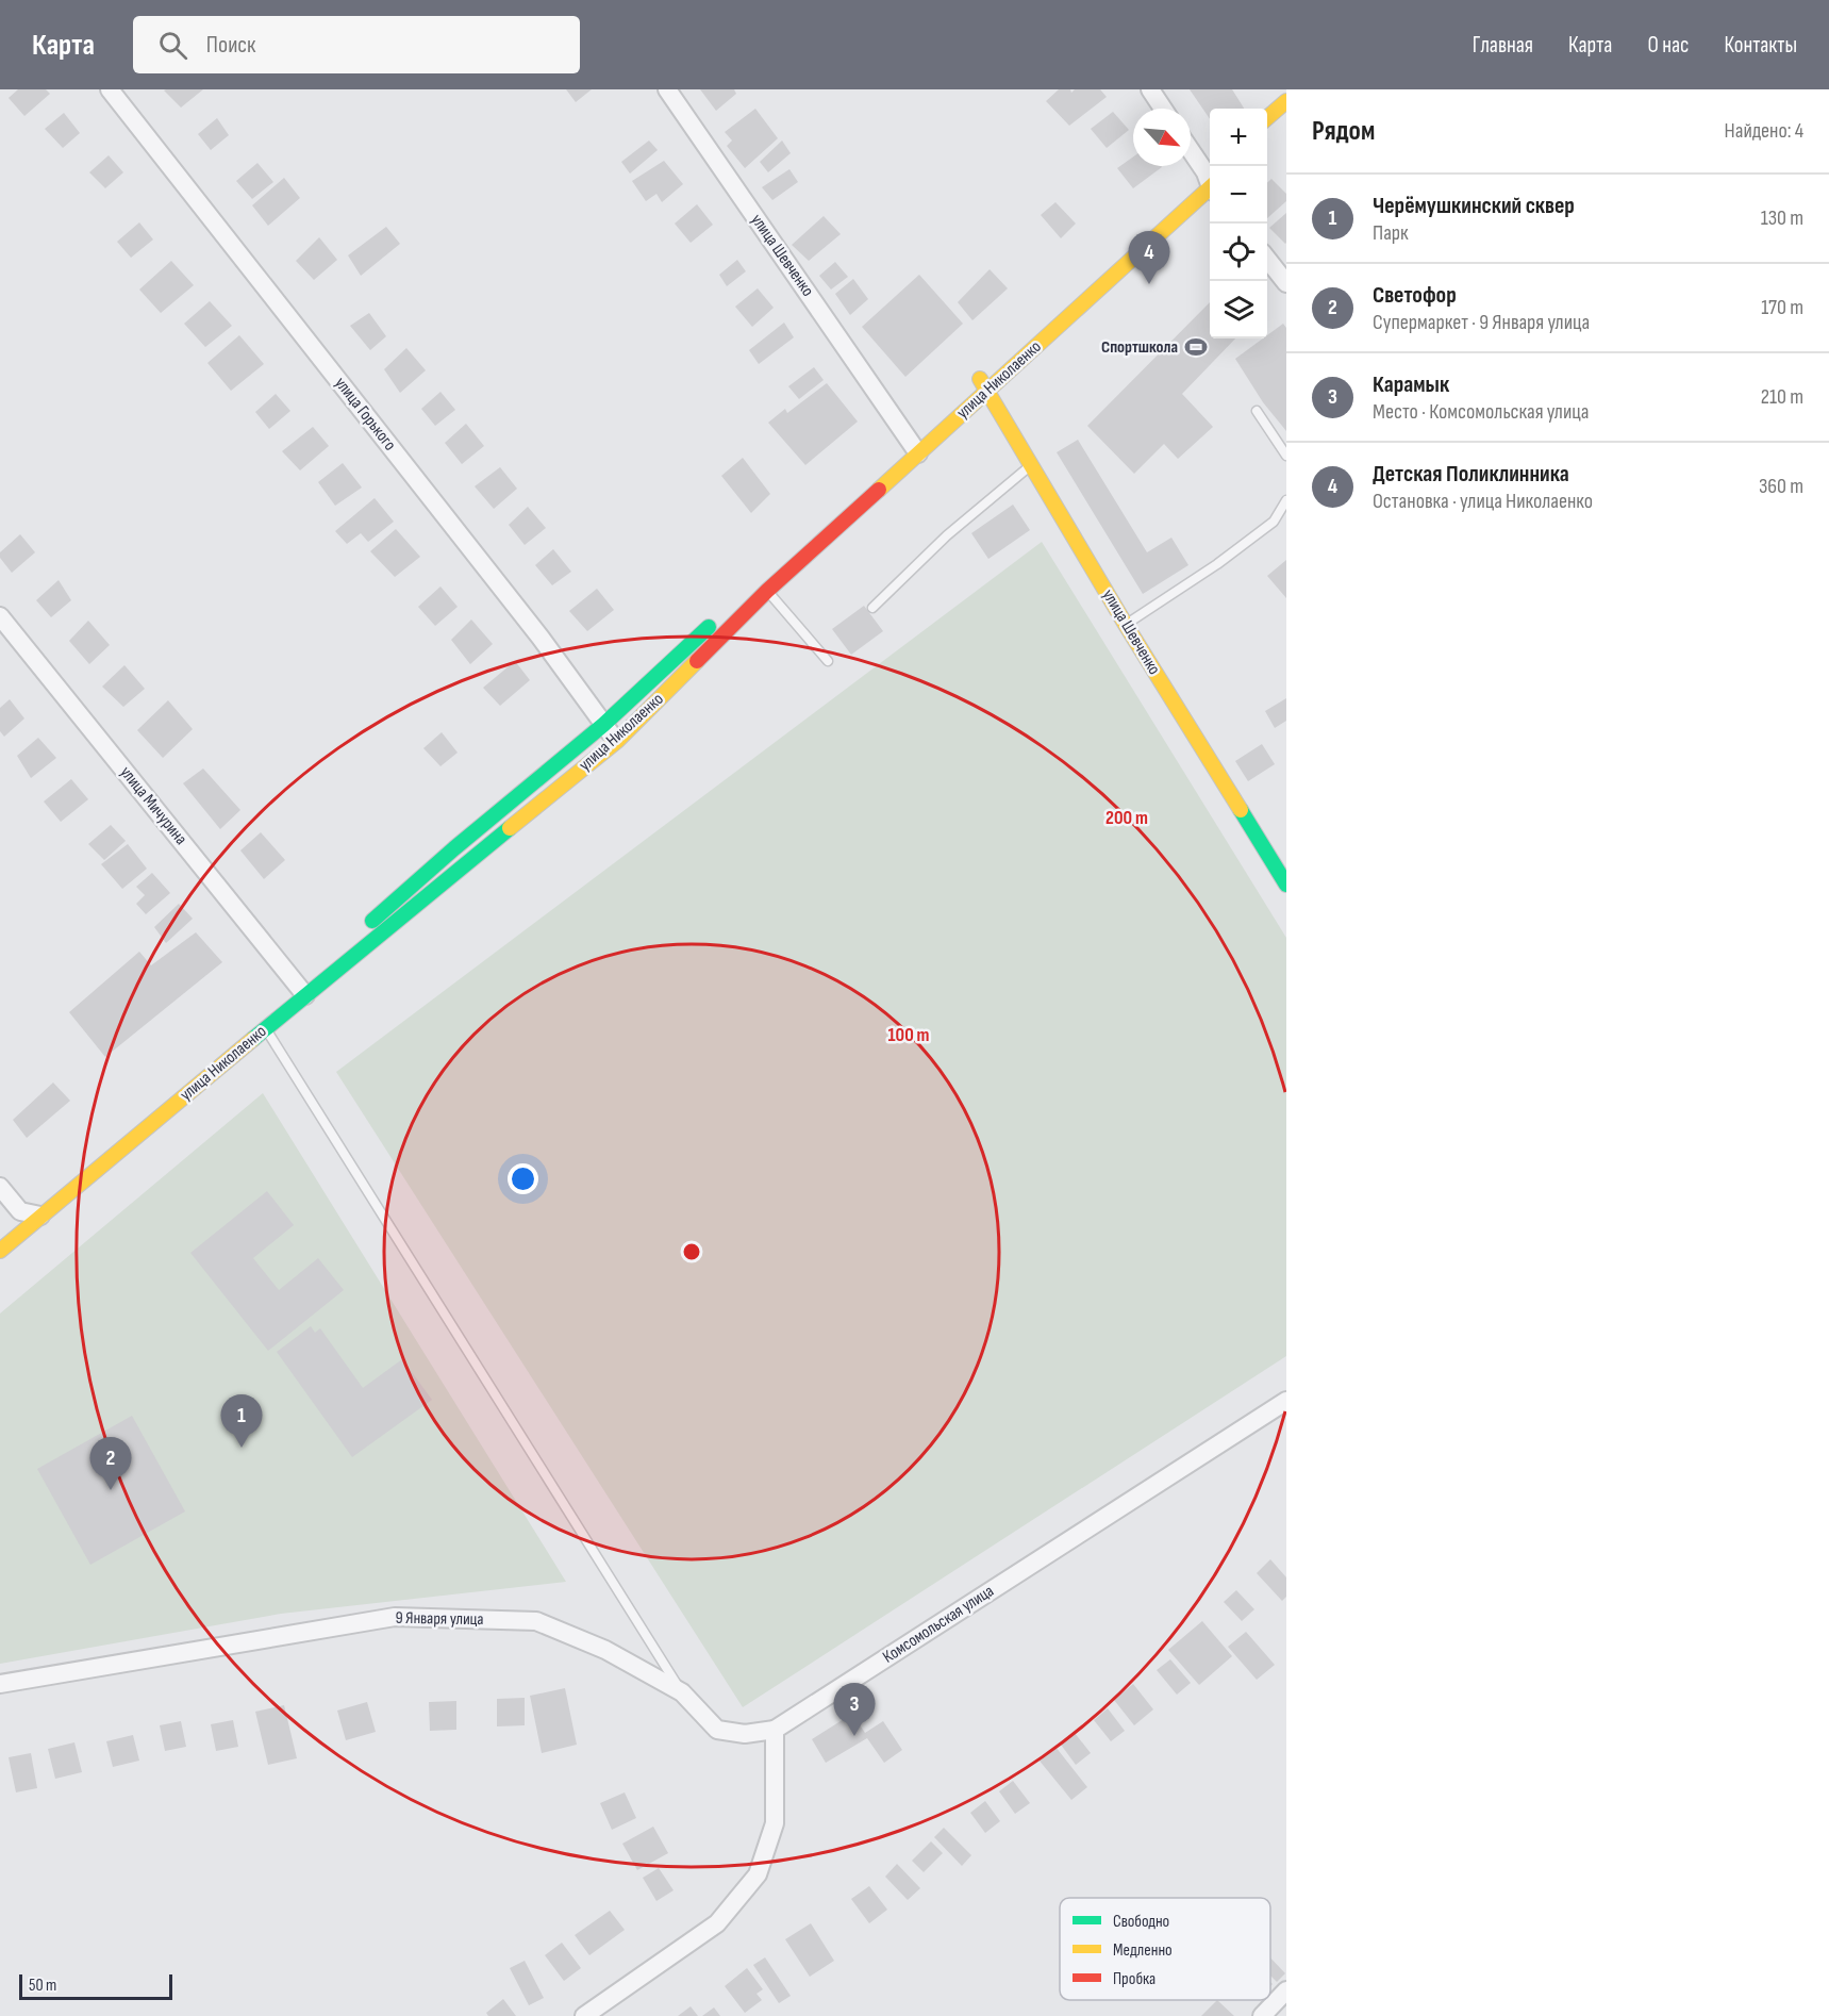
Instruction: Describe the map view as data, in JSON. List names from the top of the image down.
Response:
{
  "streets": {
    "main road": ["улица Шевченко", "улица Николаенко"],
    "street": [
      "улица Горького",
      "улица Мичурина",
      "9 Января улица",
      "Комсомольская улица"
    ]
  },
  "crossings": [
    ["улица Шевченко", "улица Николаенко"],
    ["улица Николаенко", "улица Горького"],
    ["улица Николаенко", "улица Мичурина"],
    ["9 Января улица", "Комсомольская улица"]
  ],
  "places": {
    "sports": ["Спортшкола"]
  },
  "legend": ["Свободно", "Медленно", "Пробка"],
  "scale_bar": "50 m",
  "north": "bottom right",
  "page": {
    "header": "Карта",
    "search": "Поиск",
    "nav": [
      "Главная",
      "Карта",
      "О нас",
      "Контакты"
    ],
    "heading": ["Рядом", "Найдено: 4"],
    "map_buttons": ["+", "−"],
    "list": [
      {
        "mark": "1",
        "name": "Черёмушкинский сквер",
        "note": "Парк",
        "value": "130 m"
      },
      {
        "mark": "2",
        "name": "Светофор",
        "note": "Супермаркет · 9 Января улица",
        "value": "170 m"
      },
      {
        "mark": "3",
        "name": "Карамык",
        "note": "Место · Комсомольская улица",
        "value": "210 m"
      },
      {
        "mark": "4",
        "name": "Детская Поликлинника",
        "note": "Остановка · улица Николаенко",
        "value": "360 m"
      }
    ],
    "pins": [
      "4",
      "1",
      "2",
      "3"
    ],
    "scale": "50 m"
  },
  "rings": ["200 m", "100 m"]
}
